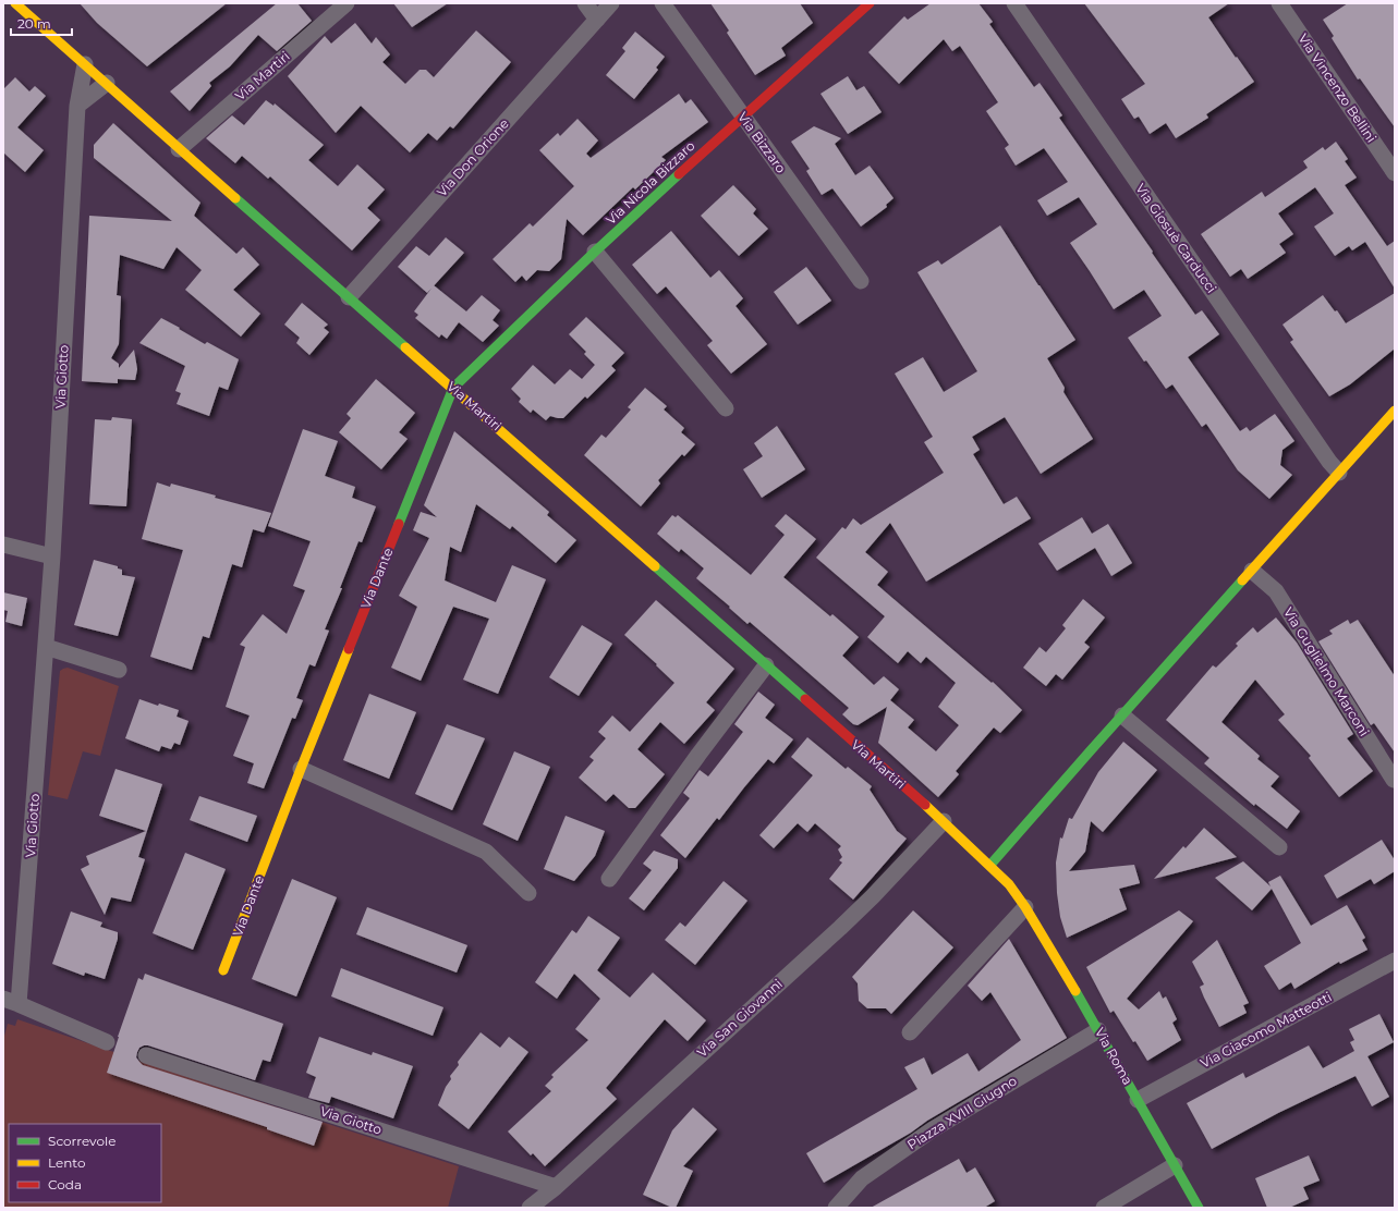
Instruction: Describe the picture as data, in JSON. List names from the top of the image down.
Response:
{
  "streets": {
    "street": [
      "Via Martiri",
      "Via Vincenzo Bellini",
      "Via Bizzaro",
      "Via Don Orione",
      "Via Nicola Bizzaro",
      "Via Giosuè Carducci",
      "Via Giotto",
      "Via Dante",
      "Via Guglielmo Marconi",
      "Via San Giovanni",
      "Via Giacomo Matteotti",
      "Via Roma",
      "Piazza XVIII Giugno"
    ]
  },
  "crossings": [
    ["Via Martiri", "Via Don Orione"],
    ["Via Martiri", "Via Nicola Bizzaro"],
    ["Via Martiri", "Via Giotto"],
    ["Via Martiri", "Via Dante"],
    ["Via Martiri", "Via San Giovanni"],
    ["Via Martiri", "Via Roma"],
    ["Via Bizzaro", "Via Nicola Bizzaro"],
    ["Via Nicola Bizzaro", "Via Dante"],
    ["Via Giotto", "Via San Giovanni"],
    ["Via Giacomo Matteotti", "Via Roma"],
    ["Via Roma", "Piazza XVIII Giugno"]
  ],
  "legend": ["Scorrevole", "Lento", "Coda"],
  "scale_bar": "20 m"
}
